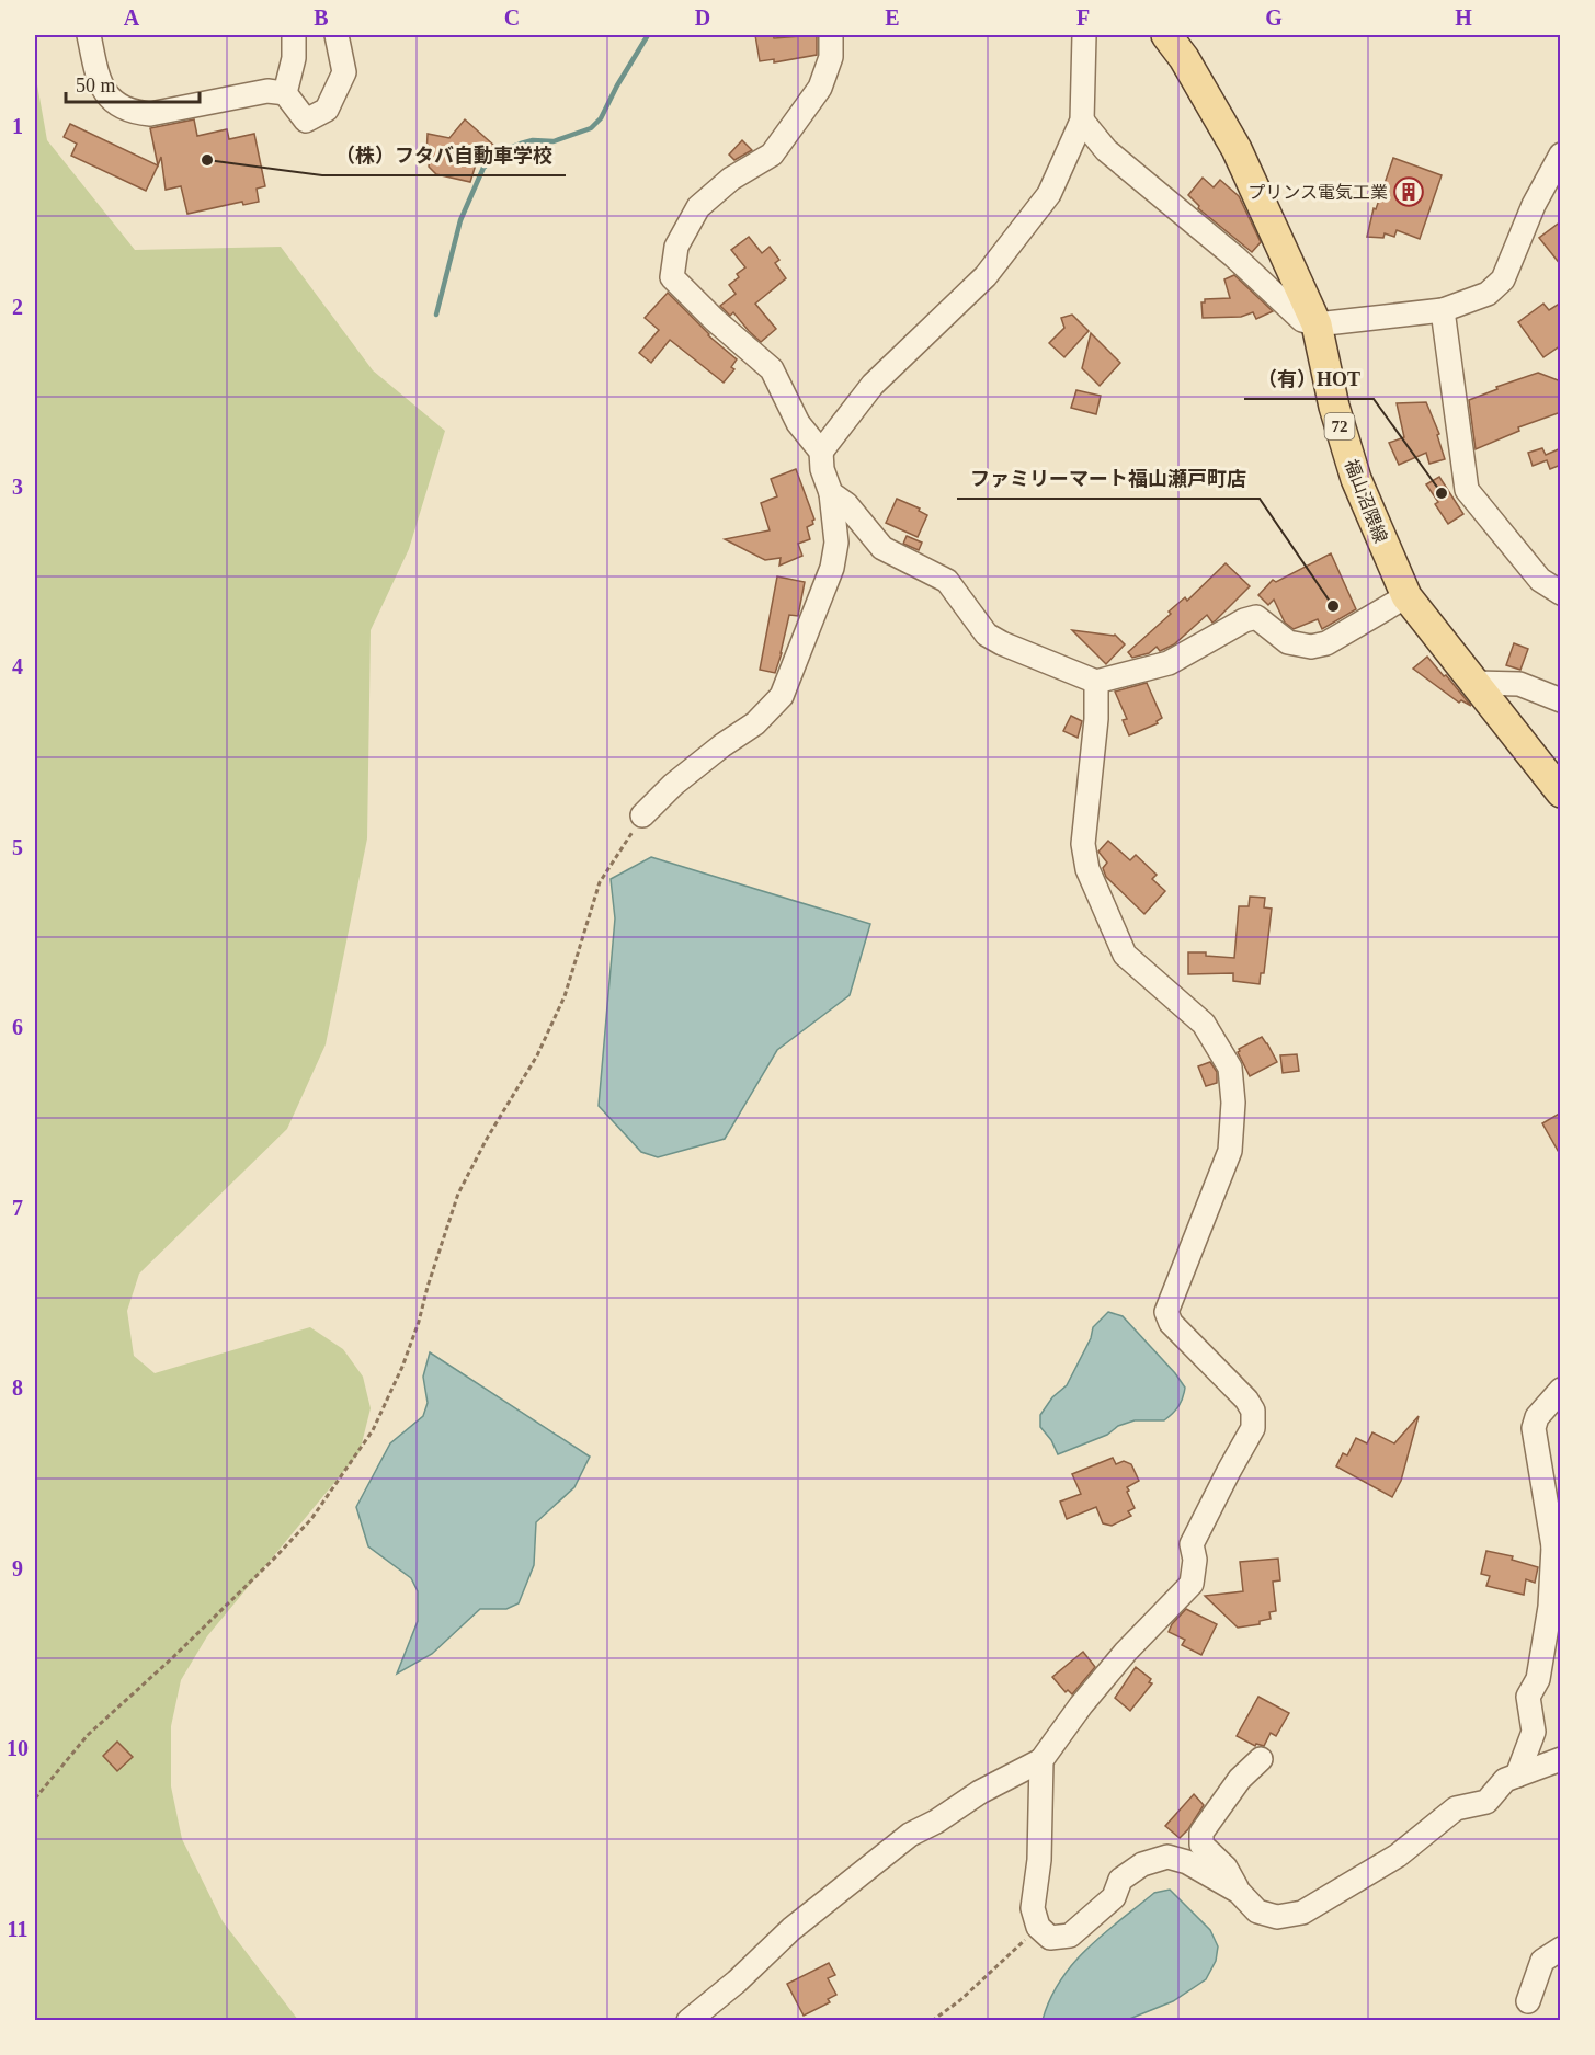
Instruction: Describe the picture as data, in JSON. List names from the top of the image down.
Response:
{
  "streets": {
    "main road": ["72", "福山沼隈線"]
  },
  "places": {
    "other": ["（株）フタバ自動車学校", "（有）HOT", "ファミリーマート福山瀬戸町店"],
    "building": ["プリンス電気工業"]
  },
  "scale_bar": "50 m",
  "grid": {
    "columns": [
      "A",
      "B",
      "C",
      "D",
      "E",
      "F",
      "G",
      "H"
    ],
    "rows": [
      "1",
      "2",
      "3",
      "4",
      "5",
      "6",
      "7",
      "8",
      "9",
      "10",
      "11"
    ]
  }
}
